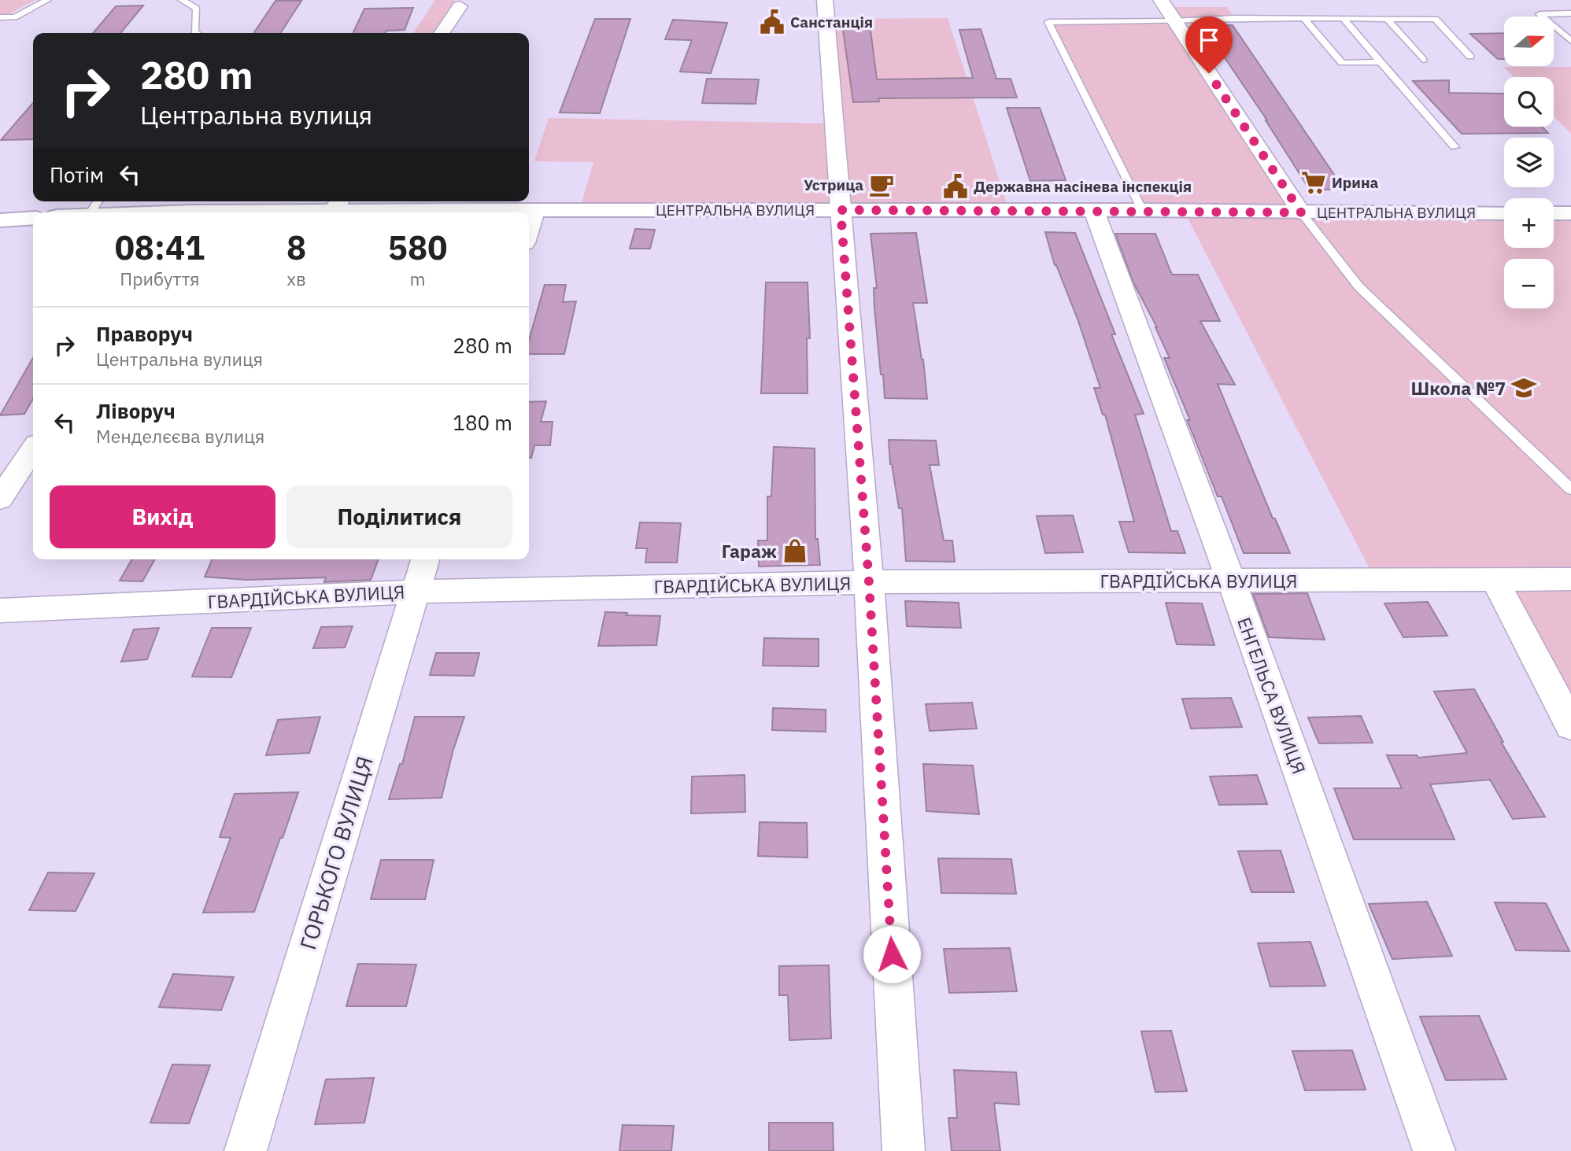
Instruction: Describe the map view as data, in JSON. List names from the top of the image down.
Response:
{
  "streets": {
    "main road": ["ЦЕНТРАЛЬНА ВУЛИЦЯ"],
    "street": ["ГВАРДІЙСЬКА ВУЛИЦЯ", "ЕНГЕЛЬСА ВУЛИЦЯ", "ГОРЬКОГО ВУЛИЦЯ"]
  },
  "crossings": [
    ["ЦЕНТРАЛЬНА ВУЛИЦЯ", "ЕНГЕЛЬСА ВУЛИЦЯ"],
    ["ГВАРДІЙСЬКА ВУЛИЦЯ", "ЕНГЕЛЬСА ВУЛИЦЯ"],
    ["ГВАРДІЙСЬКА ВУЛИЦЯ", "ГОРЬКОГО ВУЛИЦЯ"]
  ],
  "places": {
    "public building": ["Санстанція", "Державна насiнева iнспекцiя"],
    "supermarket": ["Ирина"],
    "cafe": ["Устрица"],
    "school or university": ["Школа №7"],
    "shop": ["Гараж"]
  },
  "north": "right",
  "page": {
    "map_buttons": ["+", "−"],
    "turn": ["280 m", "Центральна вулиця"],
    "then": "Потім",
    "eta": [
      "08:41",
      "Прибуття",
      "8",
      "хв",
      "580",
      "m"
    ],
    "list": [
      {
        "name": "Праворуч",
        "note": "Центральна вулиця",
        "value": "280 m"
      },
      {
        "name": "Ліворуч",
        "note": "Менделєєва вулиця",
        "value": "180 m"
      }
    ],
    "buttons": ["Вихід", "Поділитися"]
  }
}
